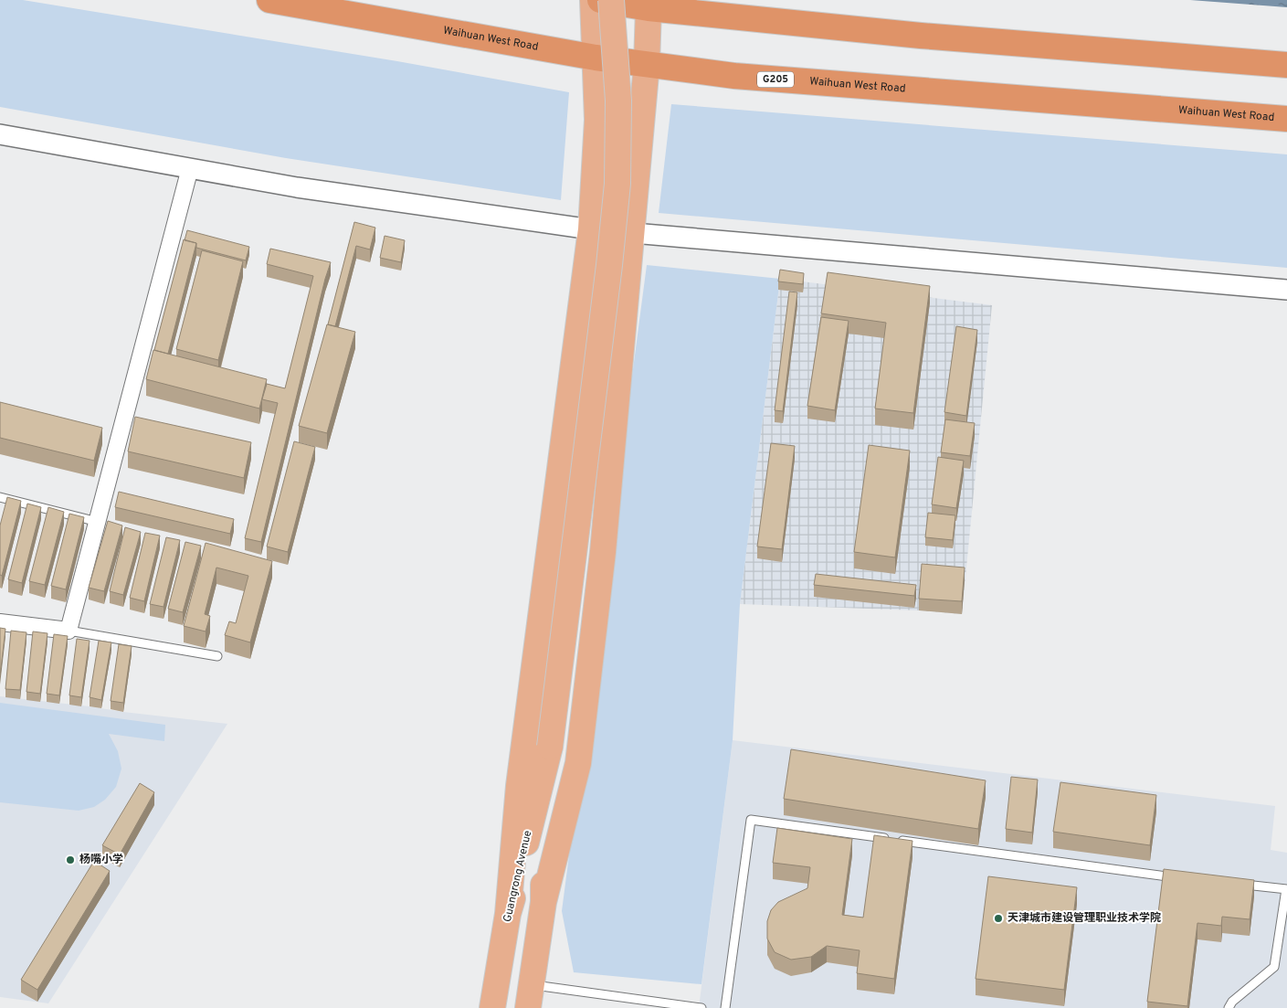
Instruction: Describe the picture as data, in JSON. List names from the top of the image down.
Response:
{
  "streets": {
    "highway": ["Waihuan West Road", "G205"],
    "main road": ["Guangrong Avenue"]
  },
  "places": ["杨嘴小学", "天津城市建设管理职业技术学院"]
}
